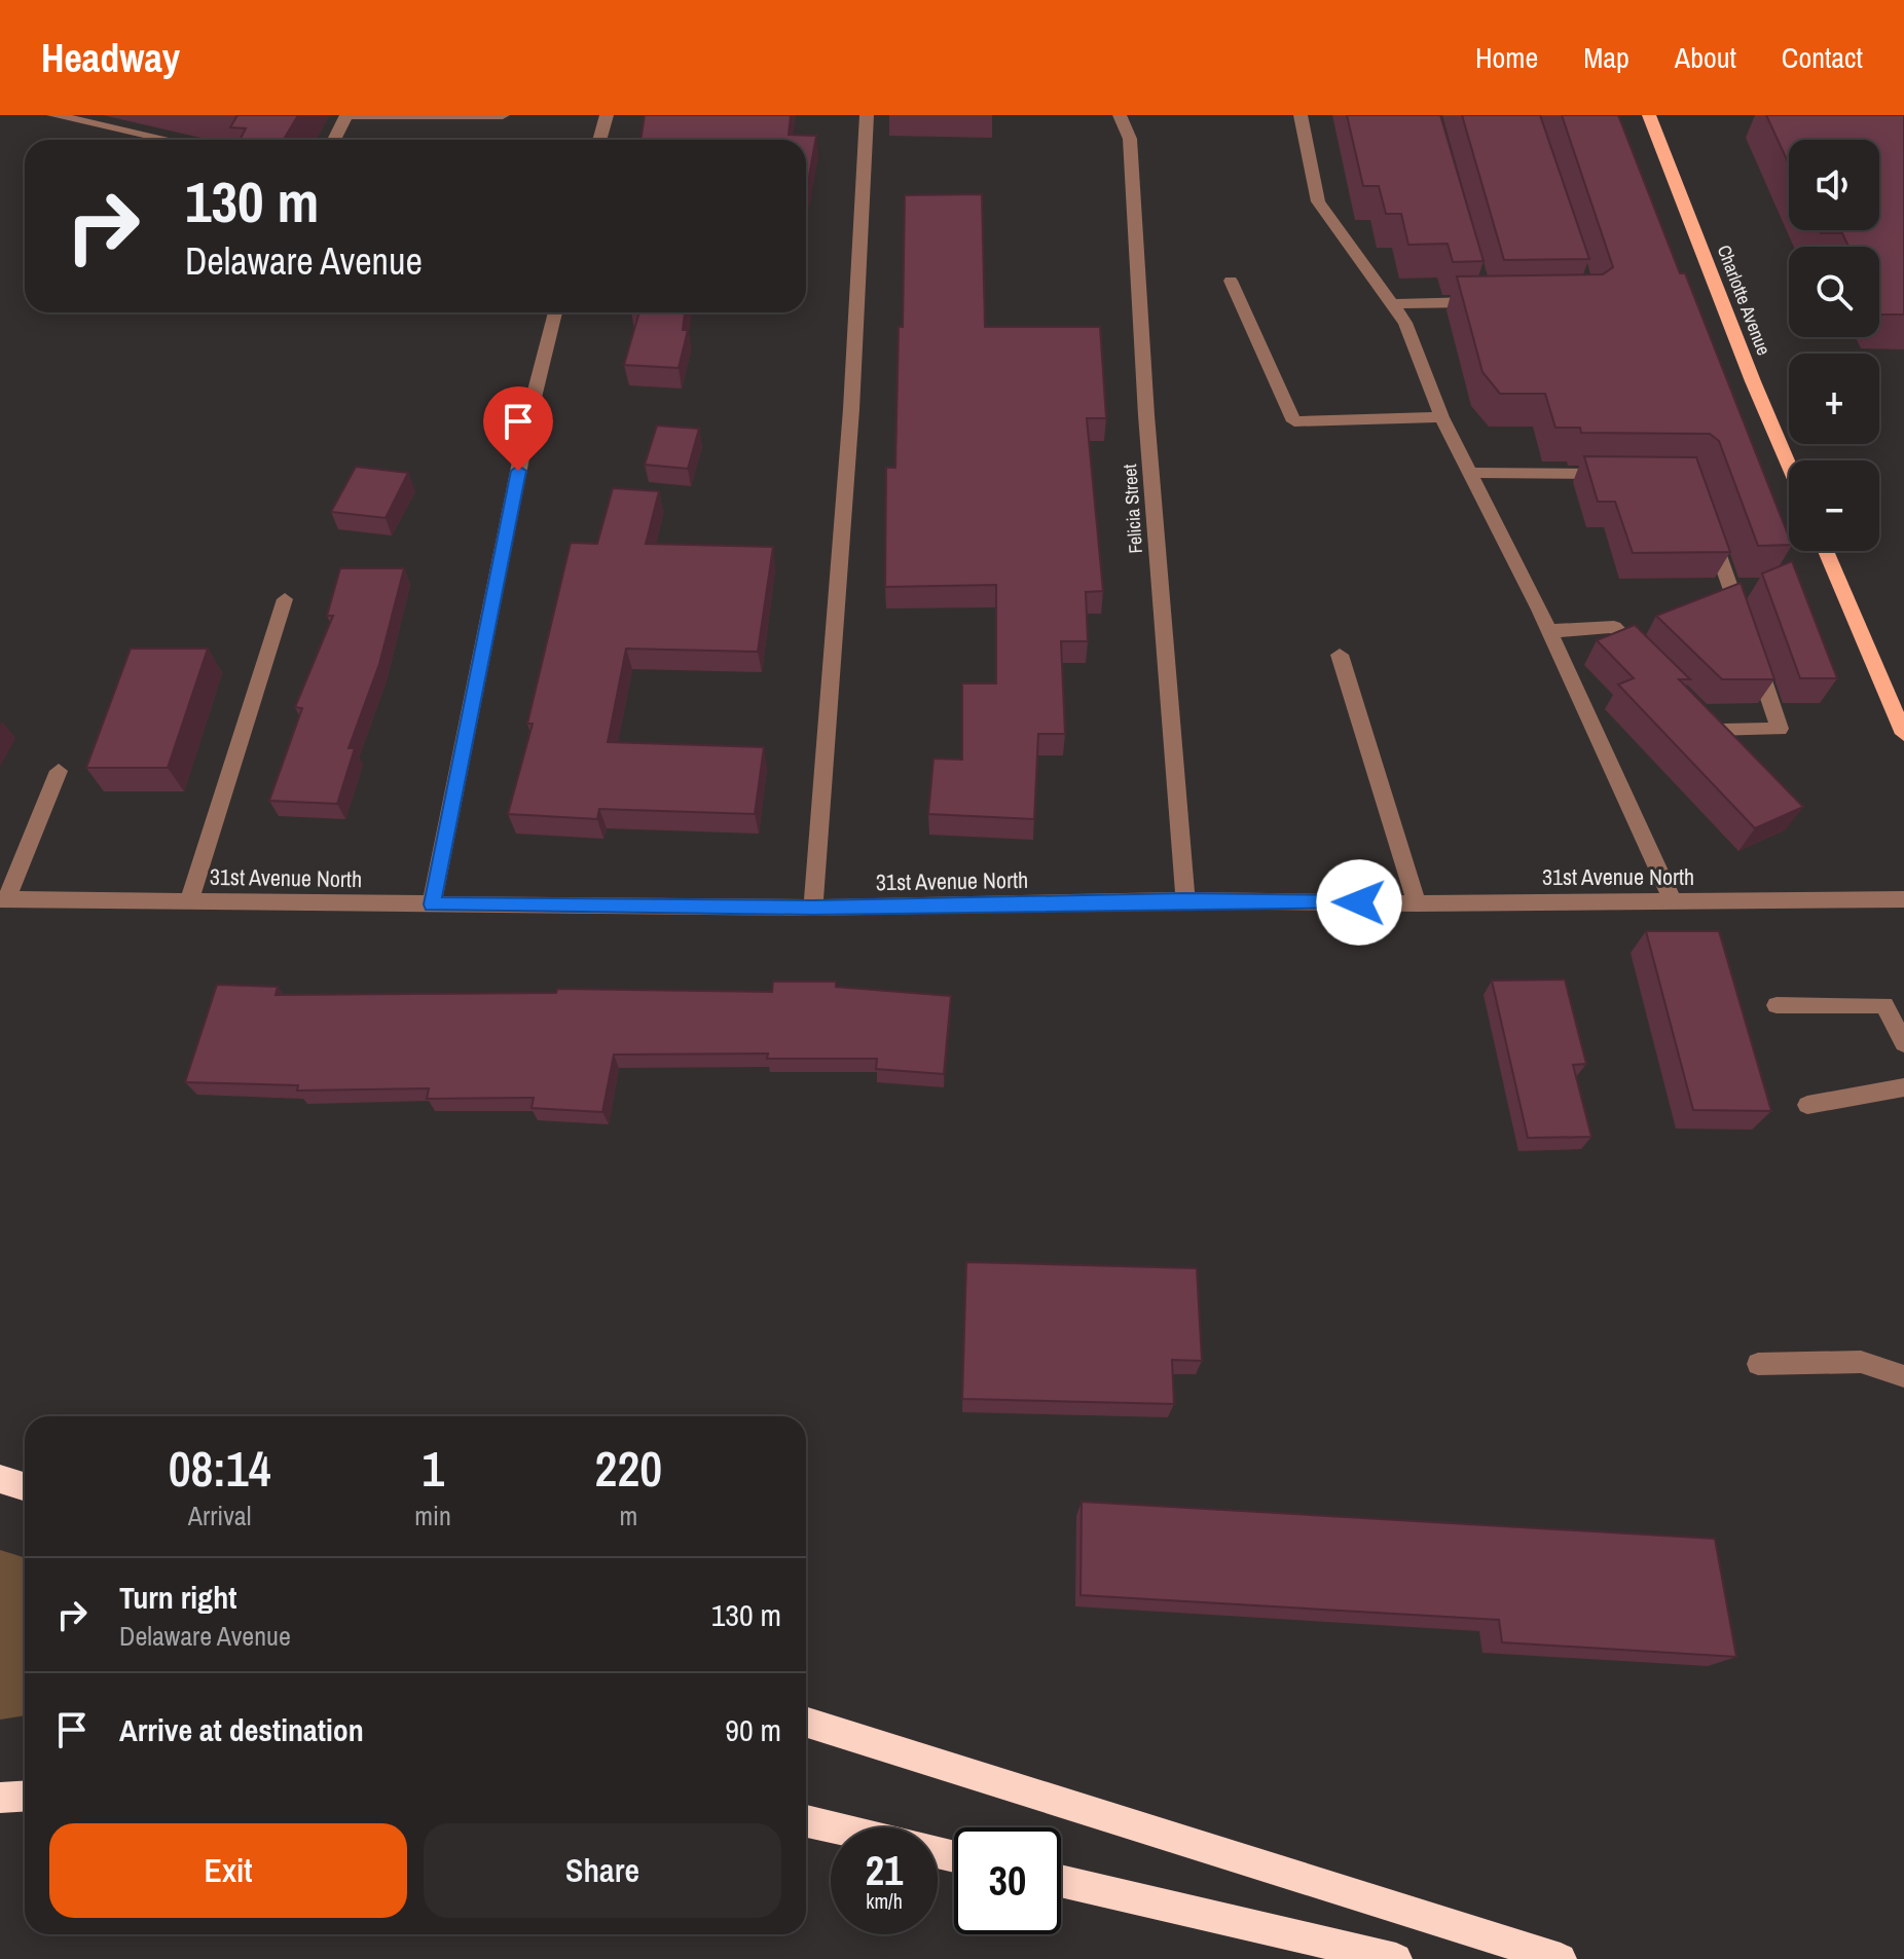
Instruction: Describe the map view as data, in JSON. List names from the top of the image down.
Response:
{
  "streets": {
    "main road": ["Charlotte Avenue"],
    "street": ["Felicia Street", "31st Avenue North"]
  },
  "crossings": [
    ["Felicia Street", "31st Avenue North"]
  ],
  "page": {
    "header": "Headway",
    "nav": [
      "Home",
      "Map",
      "About",
      "Contact"
    ],
    "map_buttons": ["+", "−"],
    "turn": ["130 m", "Delaware Avenue"],
    "eta": [
      "08:14",
      "Arrival",
      "1",
      "min",
      "220",
      "m"
    ],
    "list": [
      {
        "name": "Turn right",
        "note": "Delaware Avenue",
        "value": "130 m"
      },
      {
        "name": "Arrive at destination",
        "value": "90 m"
      }
    ],
    "buttons": ["Exit", "Share"],
    "speed": "21 km/h",
    "limit": "30"
  }
}
